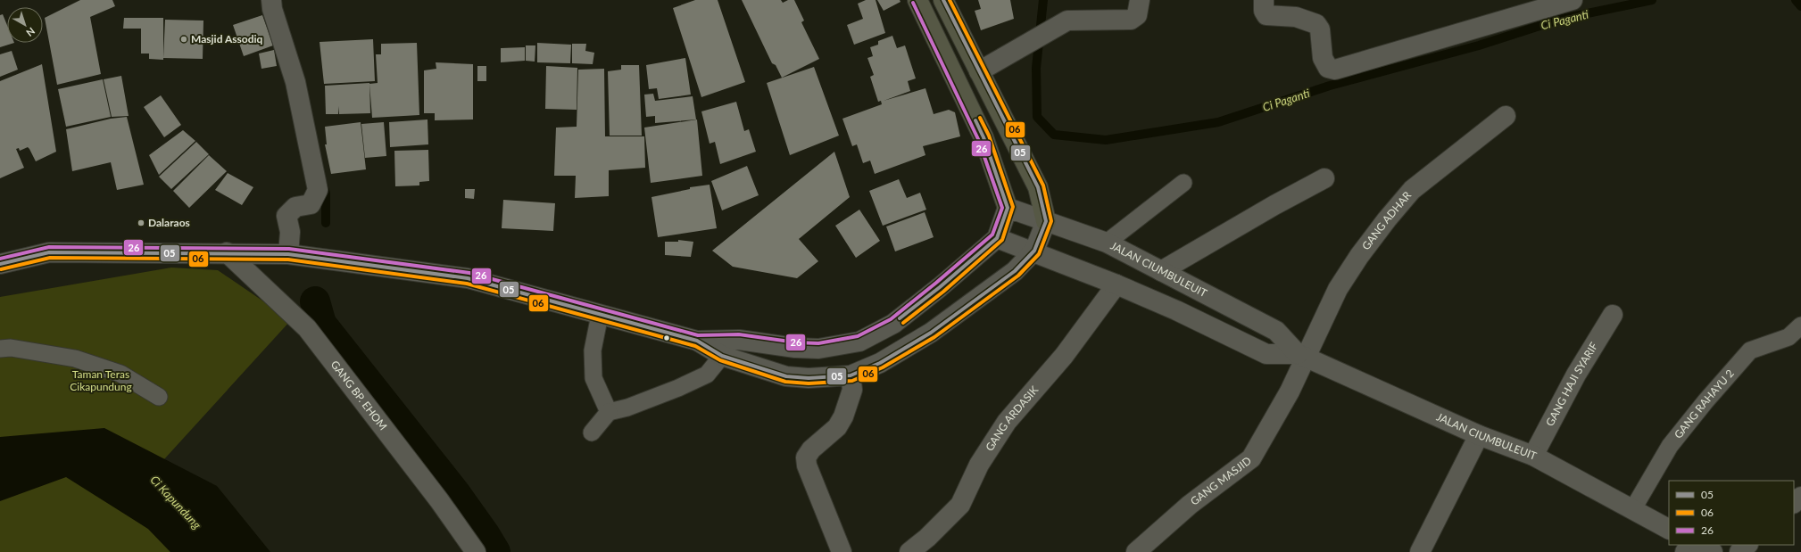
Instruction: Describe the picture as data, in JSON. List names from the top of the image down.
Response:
{
  "streets": {
    "street": [
      "GANG ADHAR",
      "JALAN CIUMBULEUIT",
      "GANG HAJI SYARIF",
      "GANG BP. EHOM",
      "GANG ARDASIK",
      "GANG MASJID"
    ],
    "lane": ["GANG RAHAYU 2"]
  },
  "crossings": [
    ["GANG ADHAR", "JALAN CIUMBULEUIT"],
    ["GANG ADHAR", "GANG MASJID"],
    ["JALAN CIUMBULEUIT", "GANG HAJI SYARIF"],
    ["JALAN CIUMBULEUIT", "GANG RAHAYU 2"],
    ["JALAN CIUMBULEUIT", "GANG ARDASIK"],
    ["JALAN CIUMBULEUIT", "GANG MASJID"]
  ],
  "water": ["Ci Paganti", "Ci Kapundung"],
  "parks": ["Taman Teras Cikapundung"],
  "places": ["Masjid Assodiq", "Dalaraos"],
  "lines": ["transit line 05", "transit line 06", "transit line 26"],
  "legend": ["05", "06", "26"],
  "north": "bottom right"
}
